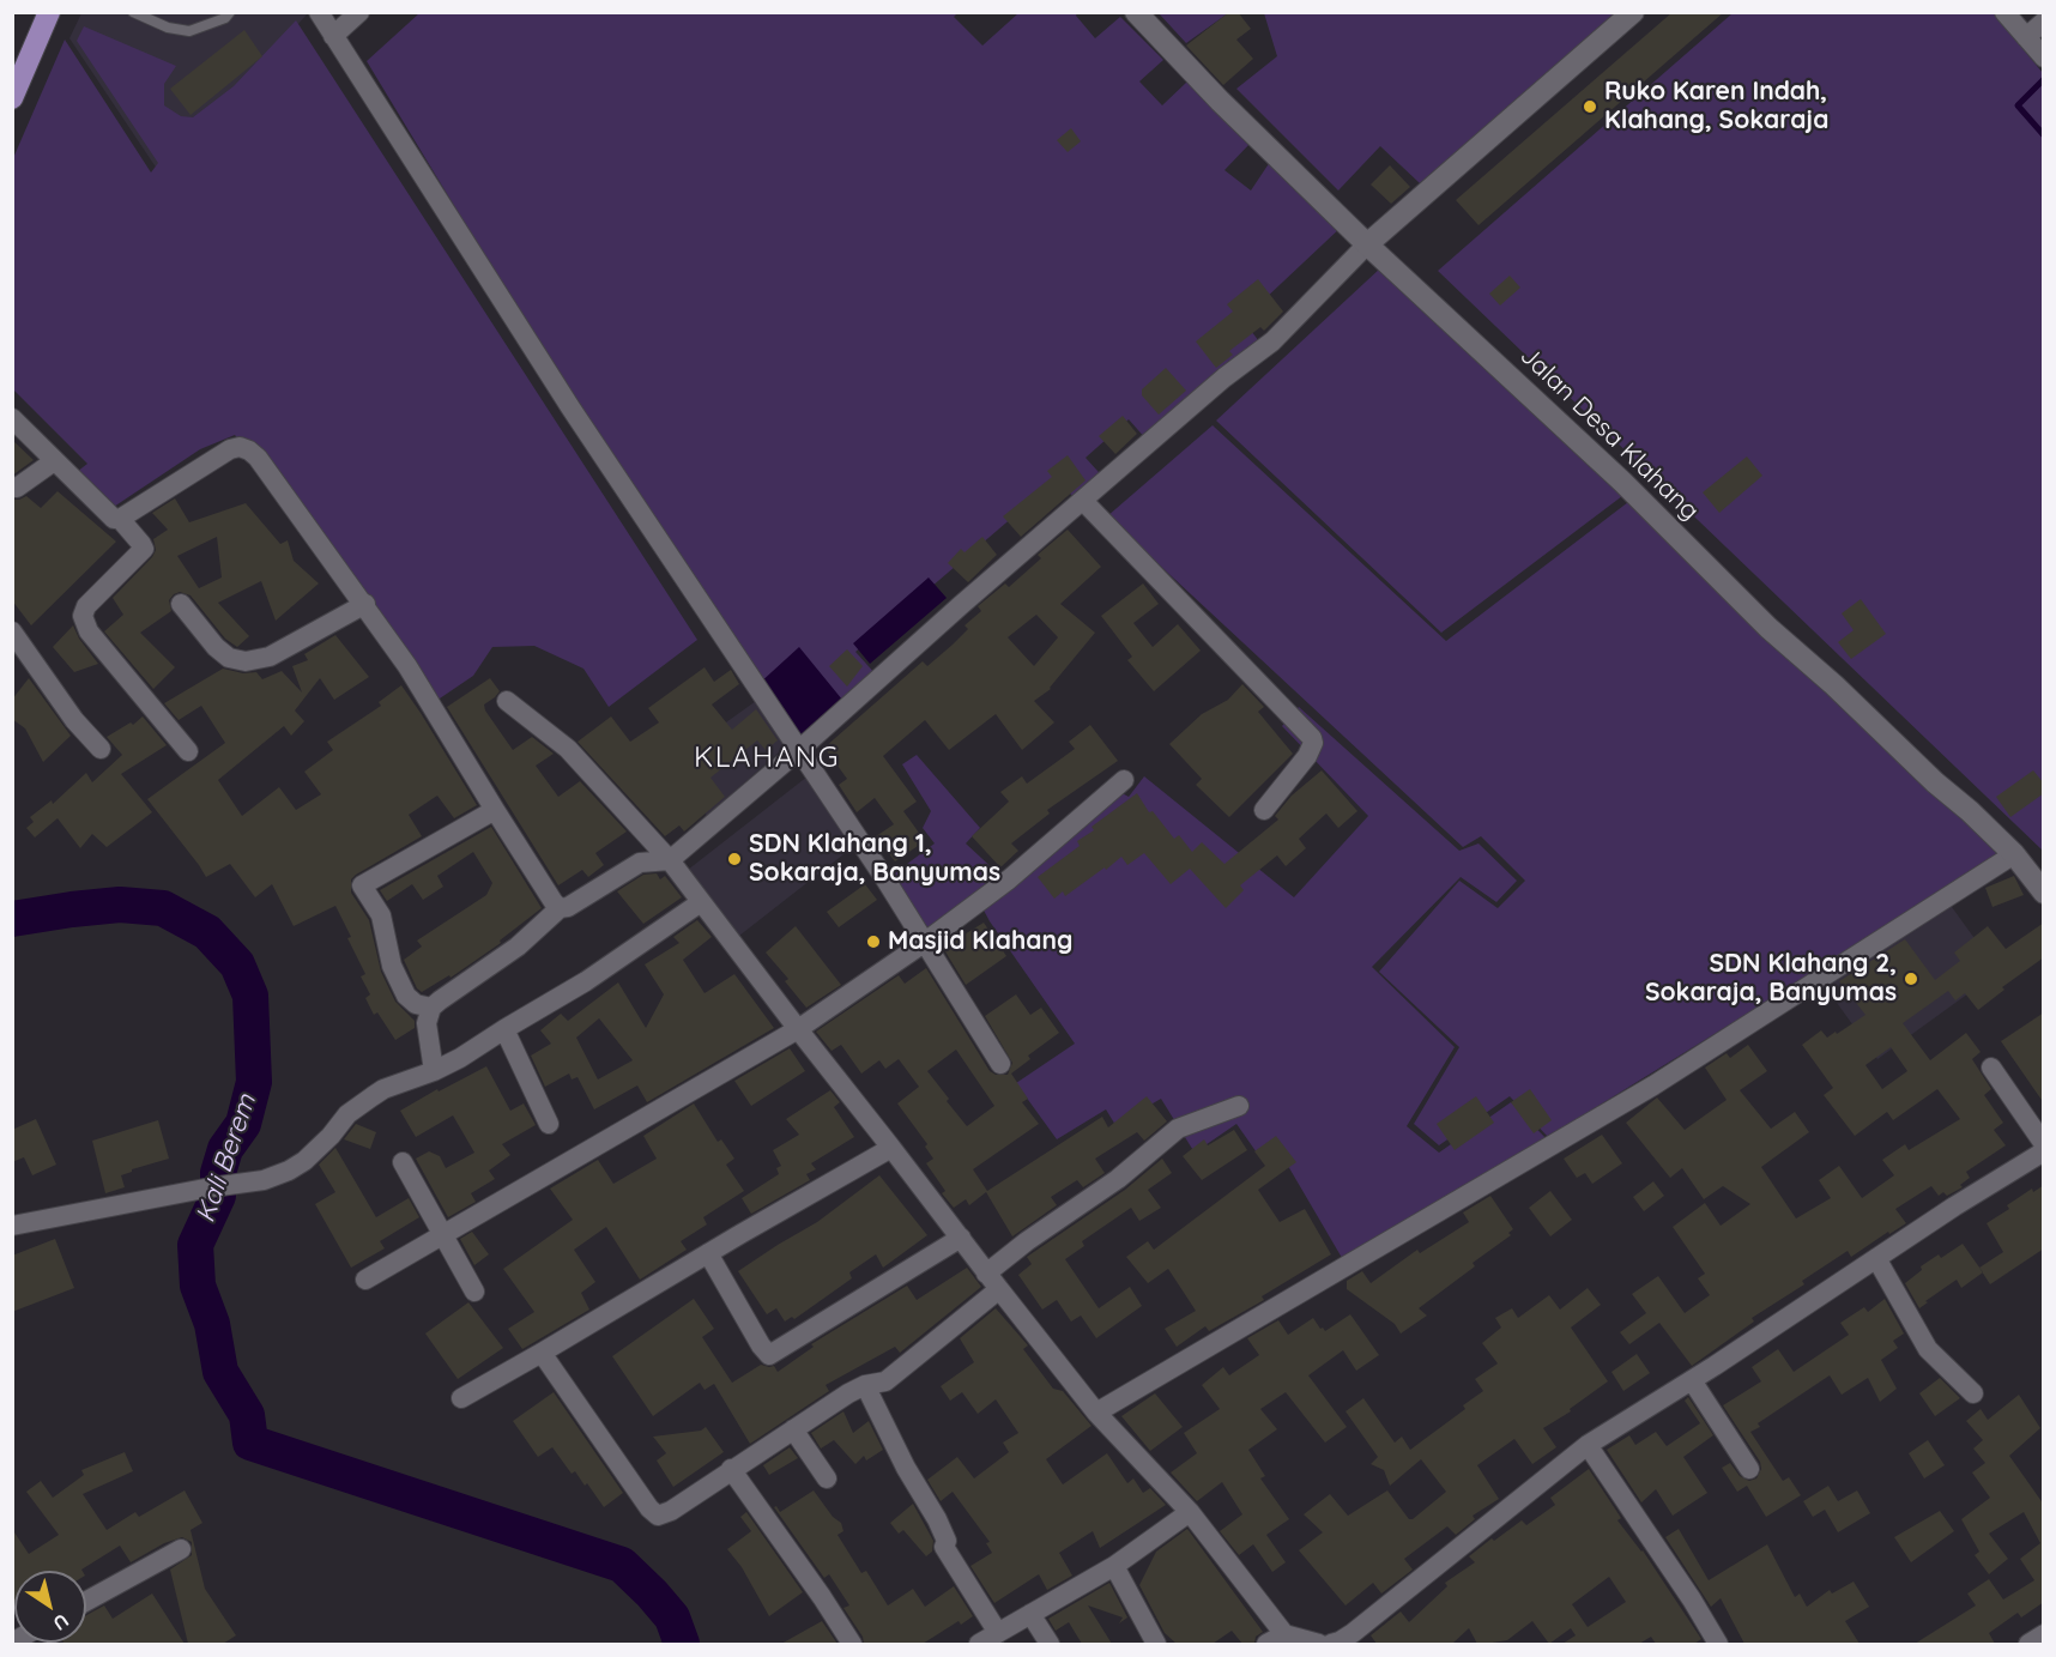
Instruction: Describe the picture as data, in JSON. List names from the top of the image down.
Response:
{
  "streets": {
    "street": ["Jalan Desa Klahang"]
  },
  "districts": ["KLAHANG"],
  "water": ["Kali Berem"],
  "places": [
    "Ruko Karen Indah, Klahang, Sokaraja",
    "SDN Klahang 1, Sokaraja, Banyumas",
    "Masjid Klahang",
    "SDN Klahang 2, Sokaraja, Banyumas"
  ],
  "north": "bottom right"
}
